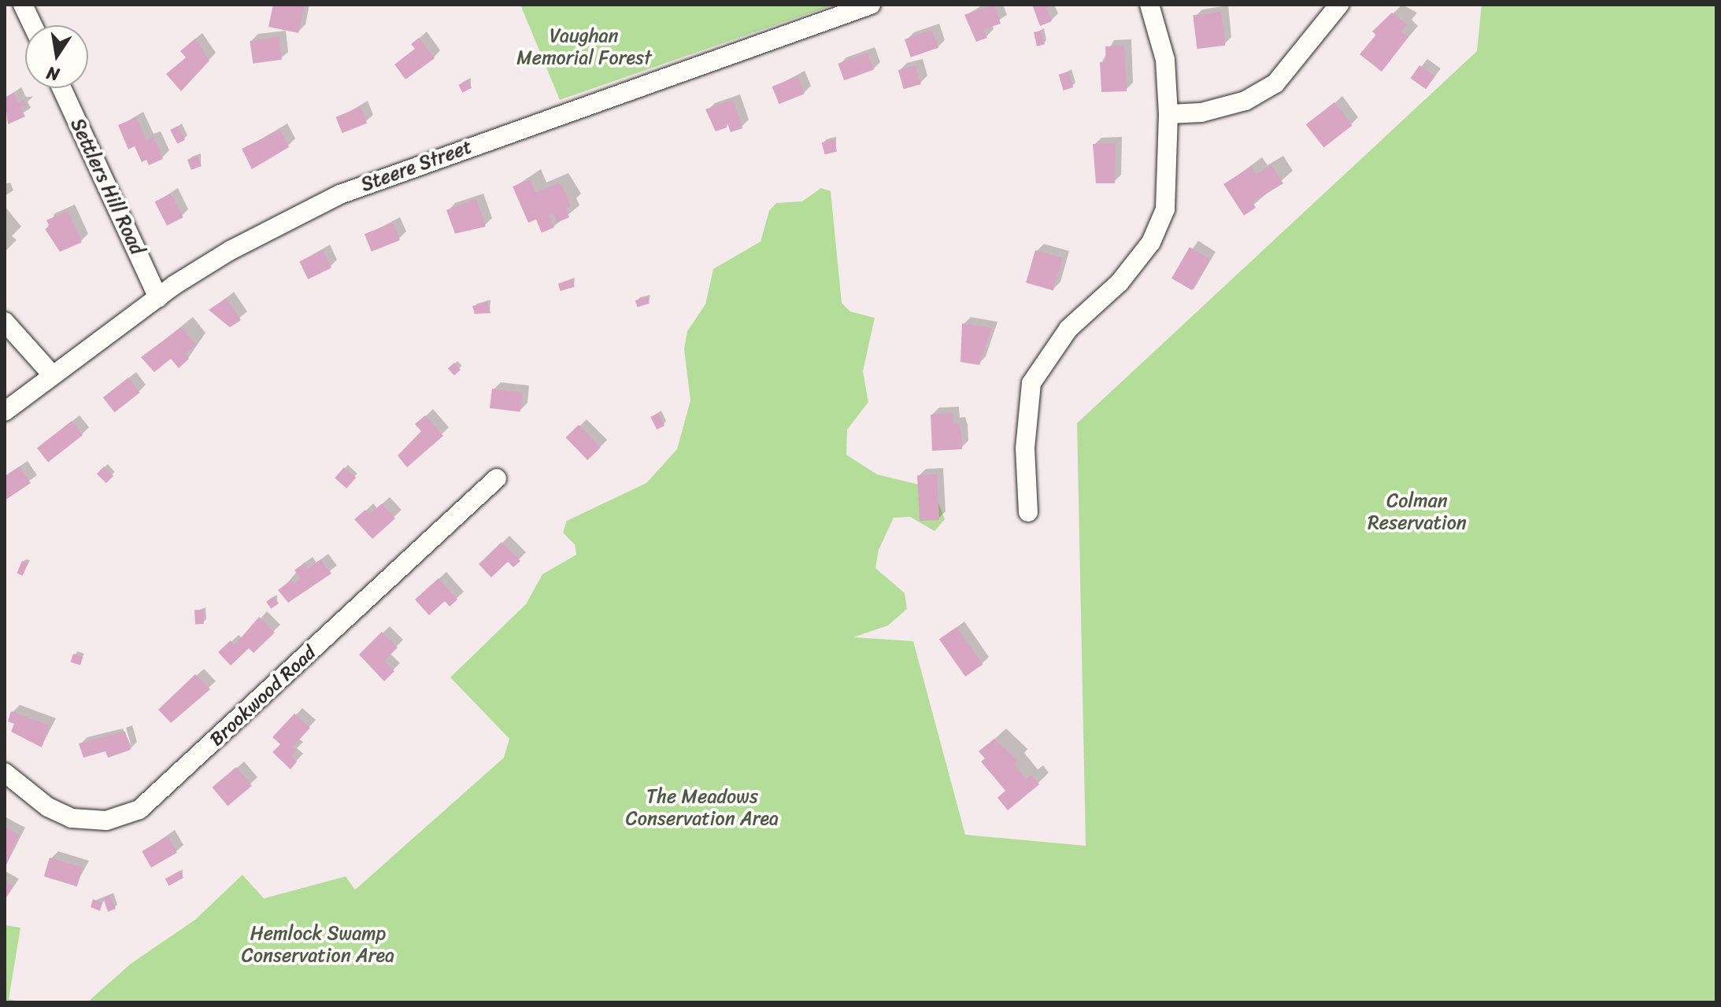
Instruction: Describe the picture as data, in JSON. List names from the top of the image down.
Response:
{
  "streets": {
    "street": ["Steere Street", "Settlers Hill Road", "Brookwood Road"]
  },
  "crossings": [
    ["Steere Street", "Settlers Hill Road"]
  ],
  "parks": [
    "Vaughan Memorial Forest",
    "Colman Reservation",
    "The Meadows Conservation Area",
    "Hemlock Swamp Conservation Area"
  ],
  "north": "bottom"
}
